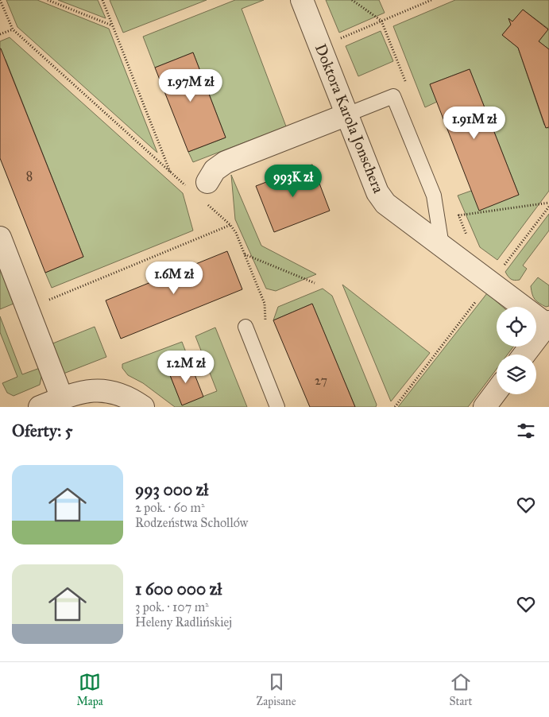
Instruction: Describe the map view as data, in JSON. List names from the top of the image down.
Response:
{
  "streets": {
    "street": ["Doktora Karola Jonschera"]
  },
  "house_numbers": ["8", "27"],
  "page": {
    "price": [
      "1.97M zł",
      "1.91M zł",
      "993K zł",
      "1.6M zł",
      "1.2M zł"
    ],
    "heading": "Oferty: 5",
    "list": [
      {
        "name": "993 000 zł",
        "note": "2 pok. · 60 m² · Rodzeństwa Schollów"
      },
      {
        "name": "1 600 000 zł",
        "note": "3 pok. · 107 m² · Heleny Radlińskiej"
      }
    ],
    "tabs": ["Mapa", "Zapisane", "Start"]
  }
}
